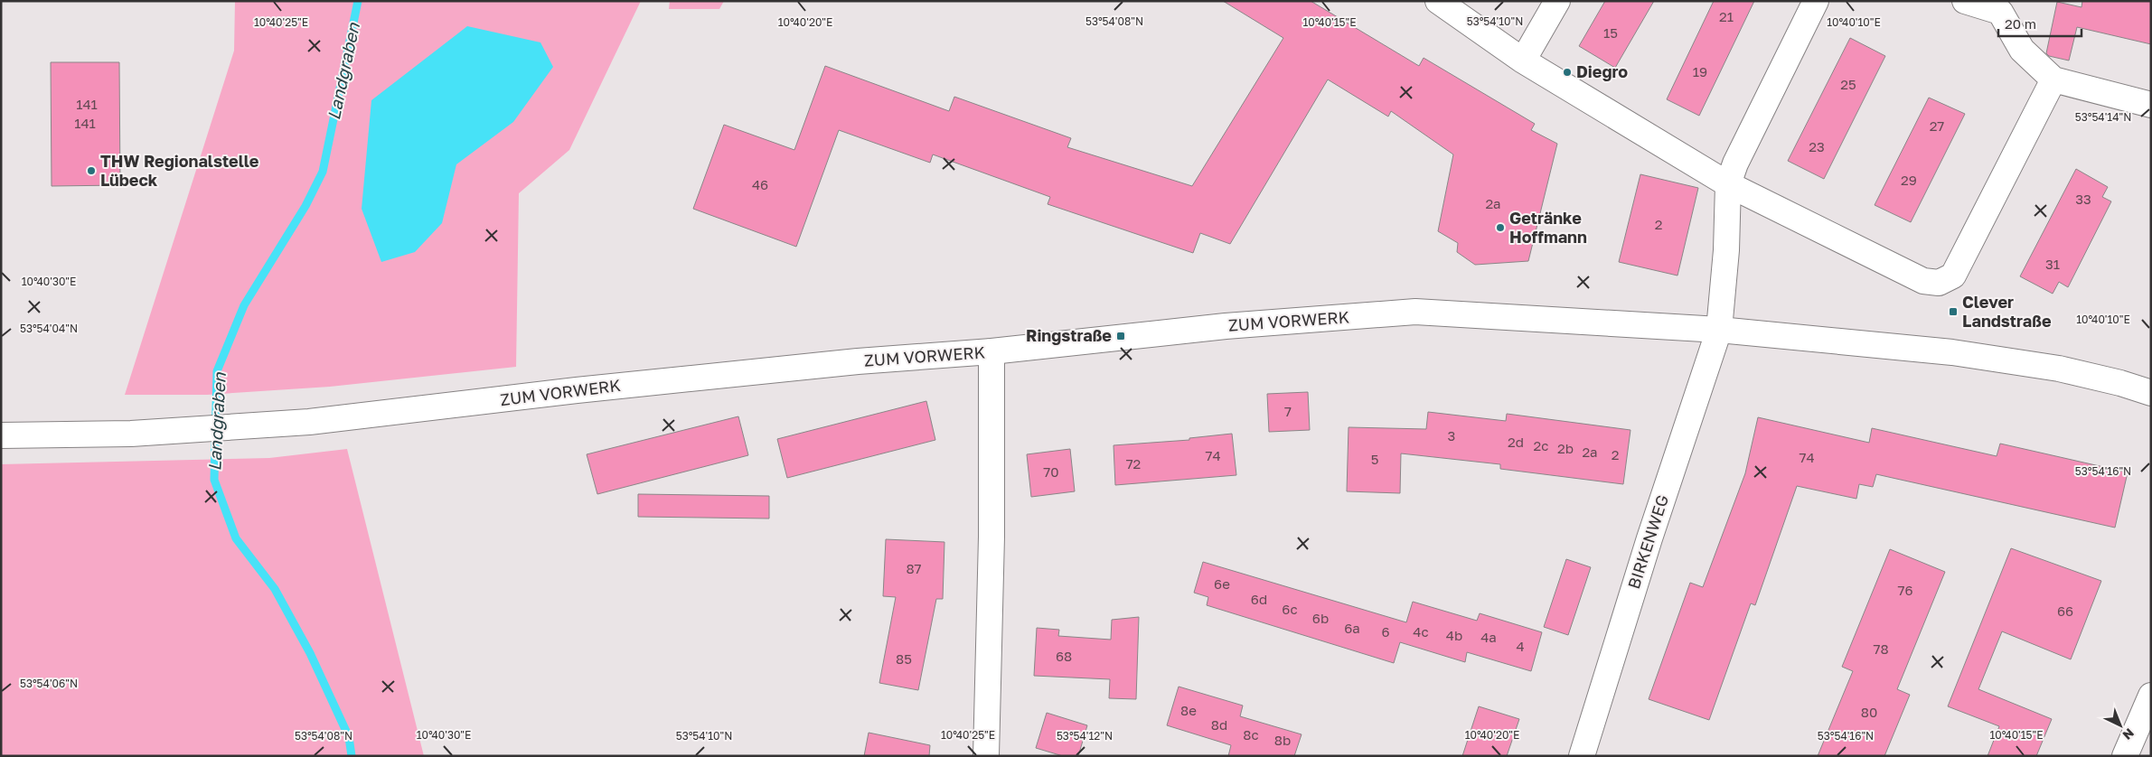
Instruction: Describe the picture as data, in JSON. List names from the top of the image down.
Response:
{
  "streets": {
    "street": ["ZUM VORWERK", "BIRKENWEG"]
  },
  "crossings": [
    ["ZUM VORWERK", "BIRKENWEG"]
  ],
  "water": ["Landgraben"],
  "places": {
    "other": ["Diegro", "THW Regionalstelle Lübeck", "Getränke Hoffmann"],
    "transit": ["Clever Landstraße", "Ringstraße"]
  },
  "house_numbers": [
    "21",
    "15",
    "19",
    "25",
    "141",
    "141",
    "27",
    "23",
    "29",
    "46",
    "33",
    "2a",
    "2",
    "31",
    "7",
    "3",
    "2d",
    "2c",
    "2b",
    "2a",
    "2",
    "74",
    "74",
    "5",
    "72",
    "70",
    "87",
    "6e",
    "76",
    "6d",
    "6c",
    "66",
    "6b",
    "6a",
    "6",
    "4c",
    "4b",
    "4a",
    "4",
    "78",
    "68",
    "85",
    "8e",
    "80",
    "8d",
    "8c",
    "8b"
  ],
  "scale_bar": "20 m",
  "north": "bottom right",
  "coordinates": [
    "53°54'08\"N",
    "53°54'10\"N",
    "10°40'25\"E",
    "10°40'20\"E",
    "10°40'15\"E",
    "10°40'10\"E",
    "53°54'14\"N",
    "10°40'30\"E",
    "53°54'04\"N",
    "53°54'16\"N",
    "53°54'06\"N",
    "53°54'12\"N"
  ]
}
